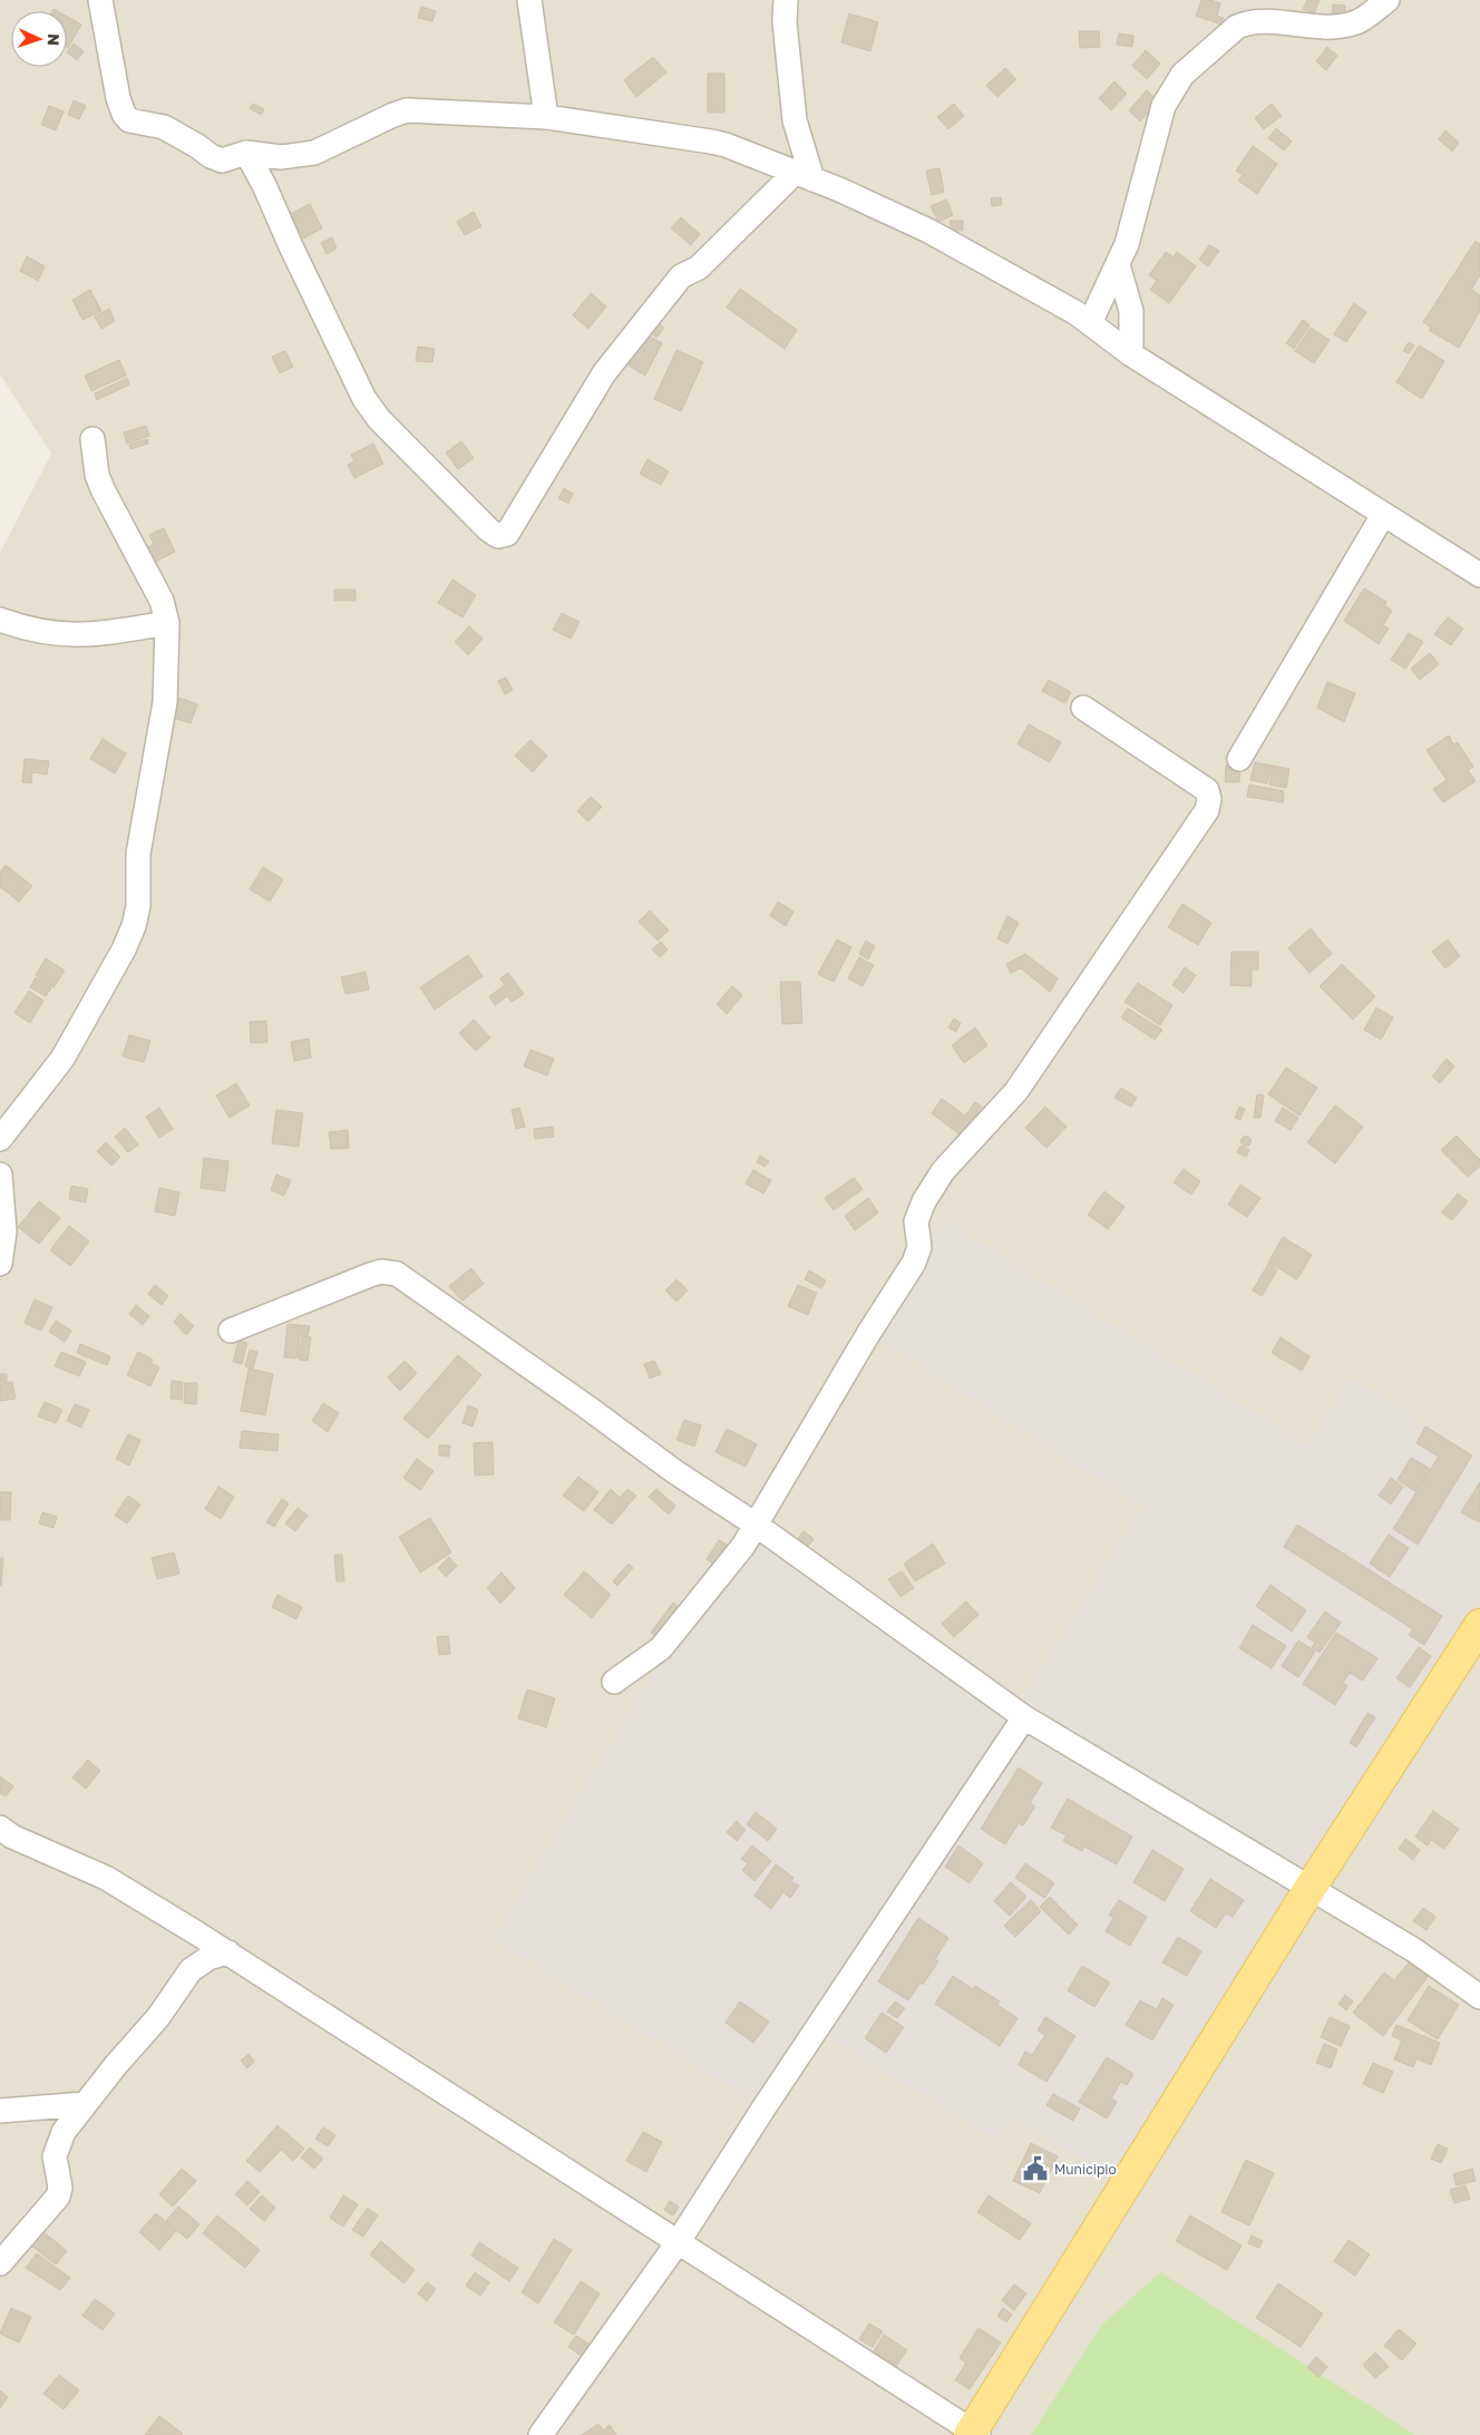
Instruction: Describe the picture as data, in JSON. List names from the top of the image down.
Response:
{
  "places": {
    "public building": ["Municipio"]
  },
  "north": "right"
}
